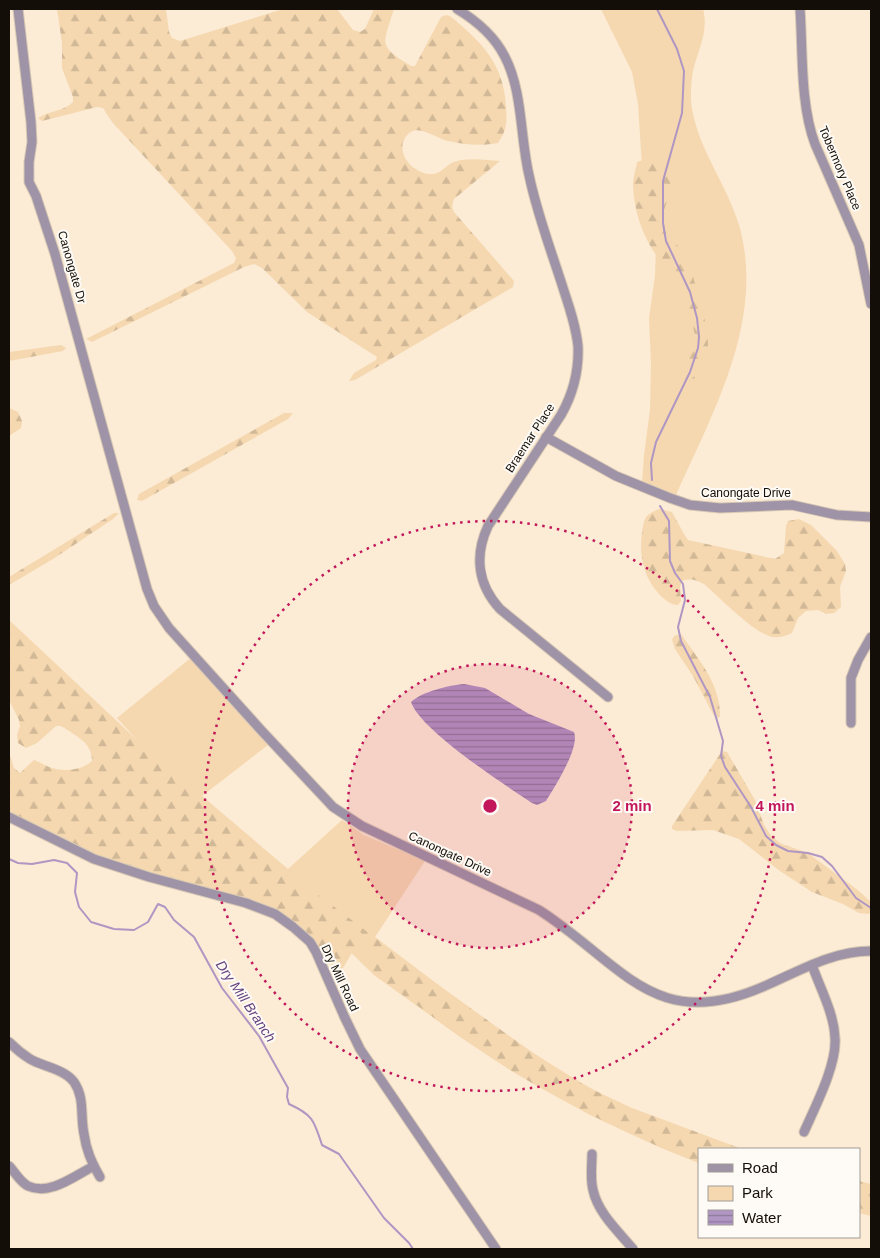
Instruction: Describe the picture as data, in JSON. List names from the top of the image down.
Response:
{
  "streets": {
    "street": [
      "Tobermory Place",
      "Canongate Dr",
      "Braemar Place",
      "Canongate Drive",
      "Dry Mill Road"
    ]
  },
  "crossings": [
    ["Canongate Dr", "Canongate Drive"],
    ["Braemar Place", "Canongate Drive"]
  ],
  "water": ["Dry Mill Branch"],
  "legend": ["Road", "Park", "Water"],
  "rings": ["2 min", "4 min"]
}
